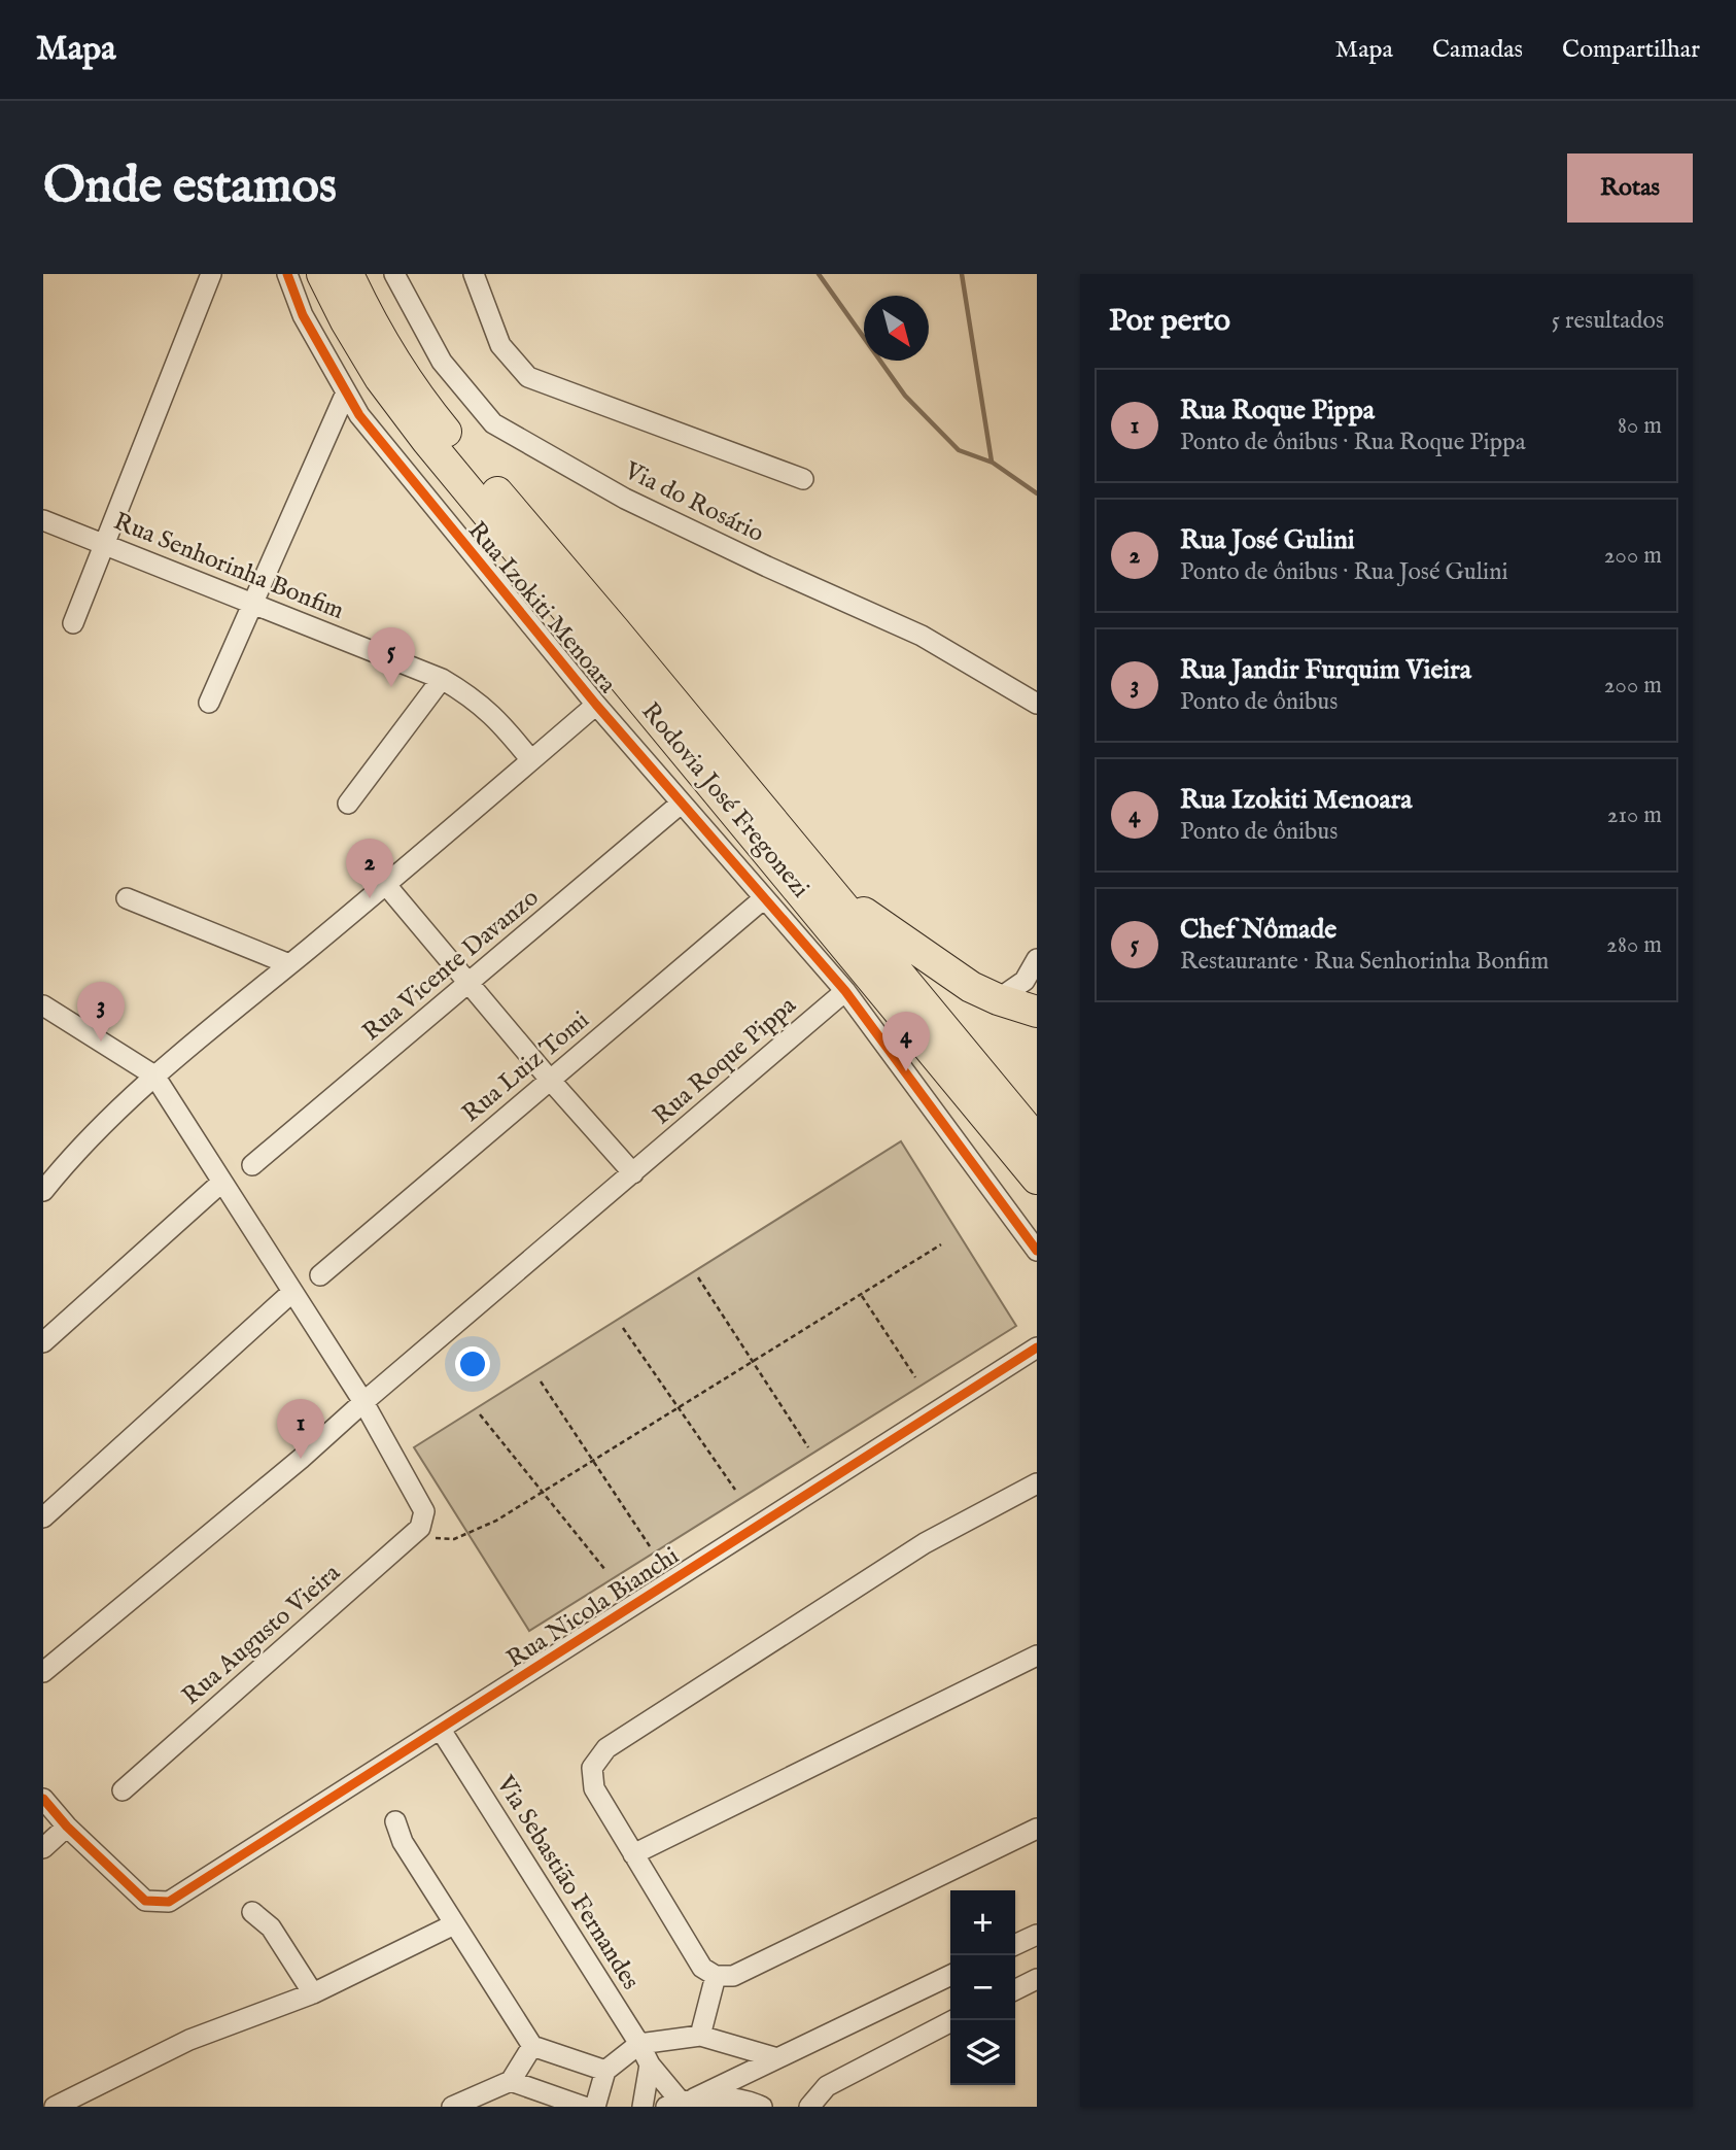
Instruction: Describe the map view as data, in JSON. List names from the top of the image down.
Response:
{
  "streets": {
    "highway": ["Rodovia José Fregonezi"],
    "street": [
      "Via do Rosário",
      "Rua Senhorinha Bonfim",
      "Rua Izokiti Menoara",
      "Rua Vicente Davanzo",
      "Rua Roque Pippa",
      "Rua Luiz Tomi",
      "Rua Nicola Bianchi",
      "Rua Augusto Vieira",
      "Via Sebastião Fernandes"
    ]
  },
  "crossings": [
    ["Rua Izokiti Menoara", "Rua Vicente Davanzo"],
    ["Rua Izokiti Menoara", "Rua Roque Pippa"],
    ["Rua Izokiti Menoara", "Rua Luiz Tomi"],
    ["Rua Roque Pippa", "Rua Augusto Vieira"],
    ["Rua Nicola Bianchi", "Via Sebastião Fernandes"]
  ],
  "north": "bottom right",
  "page": {
    "header": "Mapa",
    "nav": ["Mapa", "Camadas", "Compartilhar"],
    "buttons": "Rotas",
    "title": "Onde estamos",
    "heading": ["Por perto", "5 resultados"],
    "list": [
      {
        "mark": "1",
        "name": "Rua Roque Pippa",
        "note": "Ponto de ônibus · Rua Roque Pippa",
        "value": "80 m"
      },
      {
        "mark": "2",
        "name": "Rua José Gulini",
        "note": "Ponto de ônibus · Rua José Gulini",
        "value": "200 m"
      },
      {
        "mark": "3",
        "name": "Rua Jandir Furquim Vieira",
        "note": "Ponto de ônibus",
        "value": "200 m"
      },
      {
        "mark": "4",
        "name": "Rua Izokiti Menoara",
        "note": "Ponto de ônibus",
        "value": "210 m"
      },
      {
        "mark": "5",
        "name": "Chef Nômade",
        "note": "Restaurante · Rua Senhorinha Bonfim",
        "value": "280 m"
      }
    ],
    "pins": [
      "5",
      "2",
      "3",
      "4",
      "1"
    ],
    "map_buttons": ["+", "−"]
  }
}
